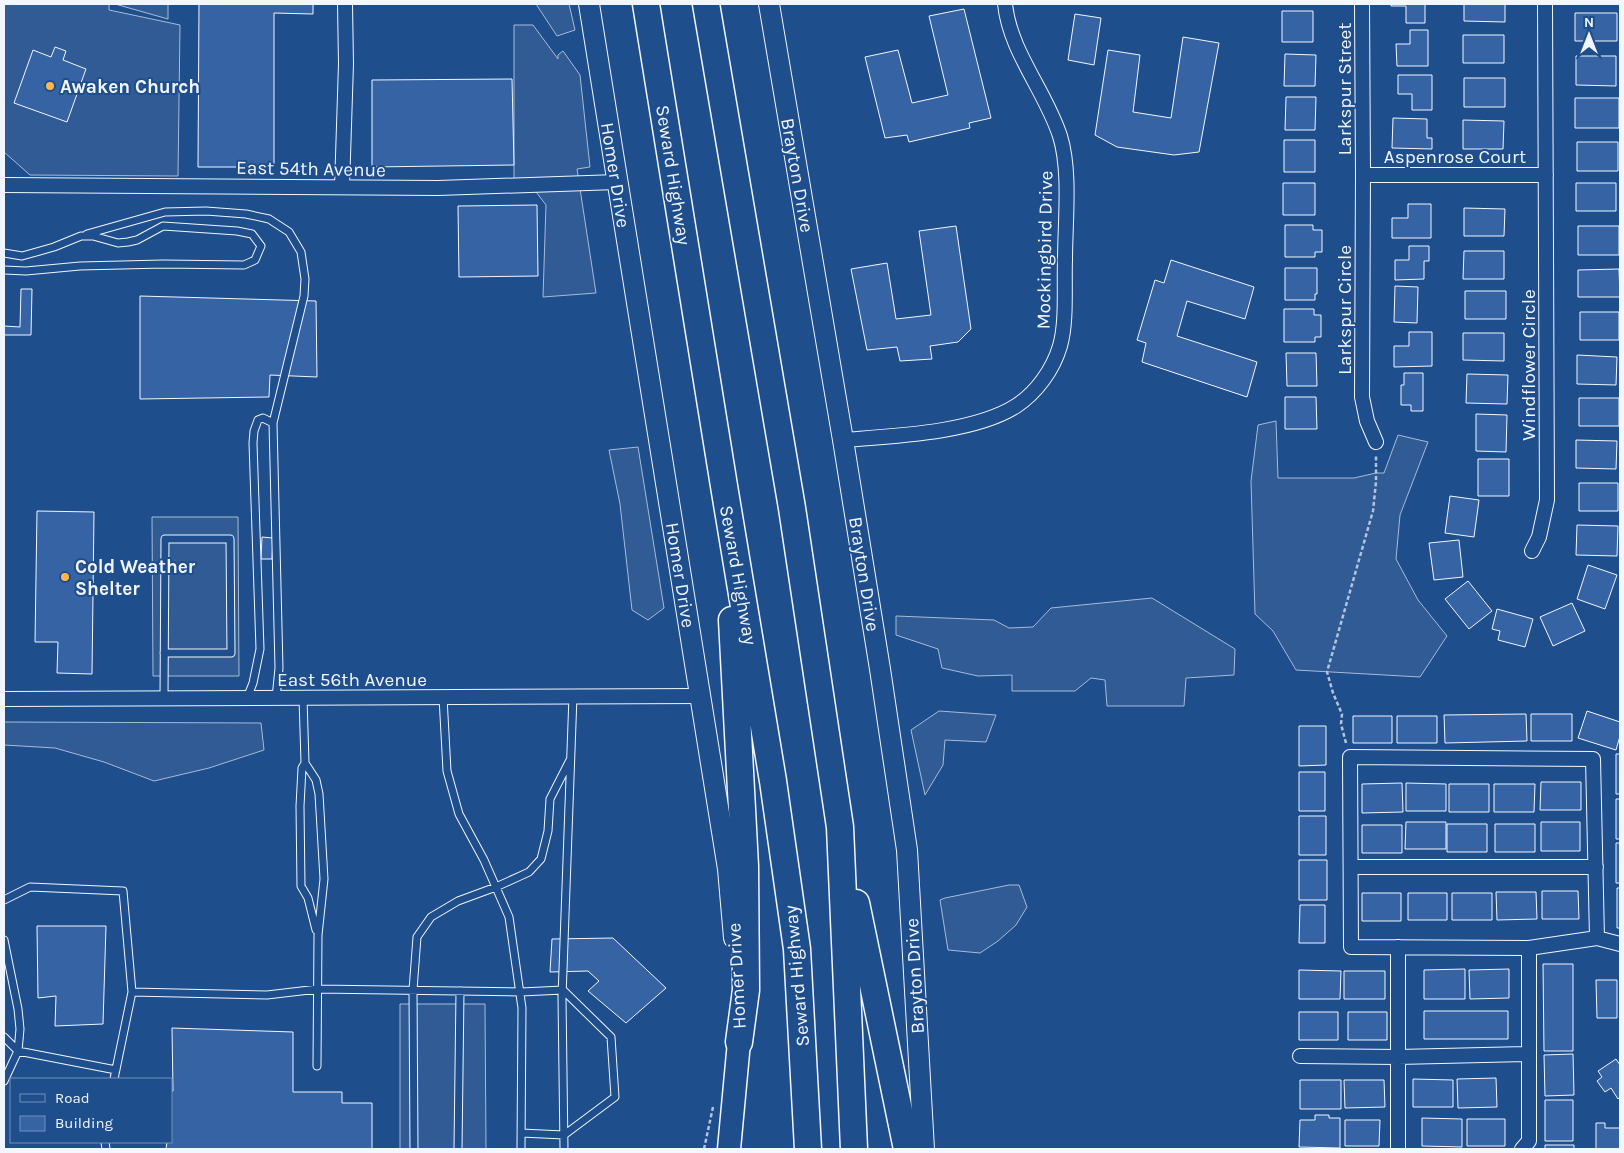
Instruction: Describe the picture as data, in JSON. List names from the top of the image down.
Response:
{
  "streets": {
    "highway": ["Seward Highway"],
    "main road": ["Homer Drive", "Brayton Drive"],
    "street": [
      "Larkspur Street",
      "Aspenrose Court",
      "East 54th Avenue",
      "Mockingbird Drive",
      "Larkspur Circle",
      "Windflower Circle",
      "East 56th Avenue"
    ]
  },
  "crossings": [
    ["Larkspur Street", "Aspenrose Court"],
    ["Larkspur Street", "Larkspur Circle"],
    ["Aspenrose Court", "Larkspur Circle"],
    ["Aspenrose Court", "Windflower Circle"],
    ["East 54th Avenue", "Homer Drive"],
    ["Homer Drive", "East 56th Avenue"],
    ["Brayton Drive", "Mockingbird Drive"]
  ],
  "places": ["Awaken Church", "Cold Weather Shelter"],
  "legend": ["Road", "Building"],
  "north": "top"
}
